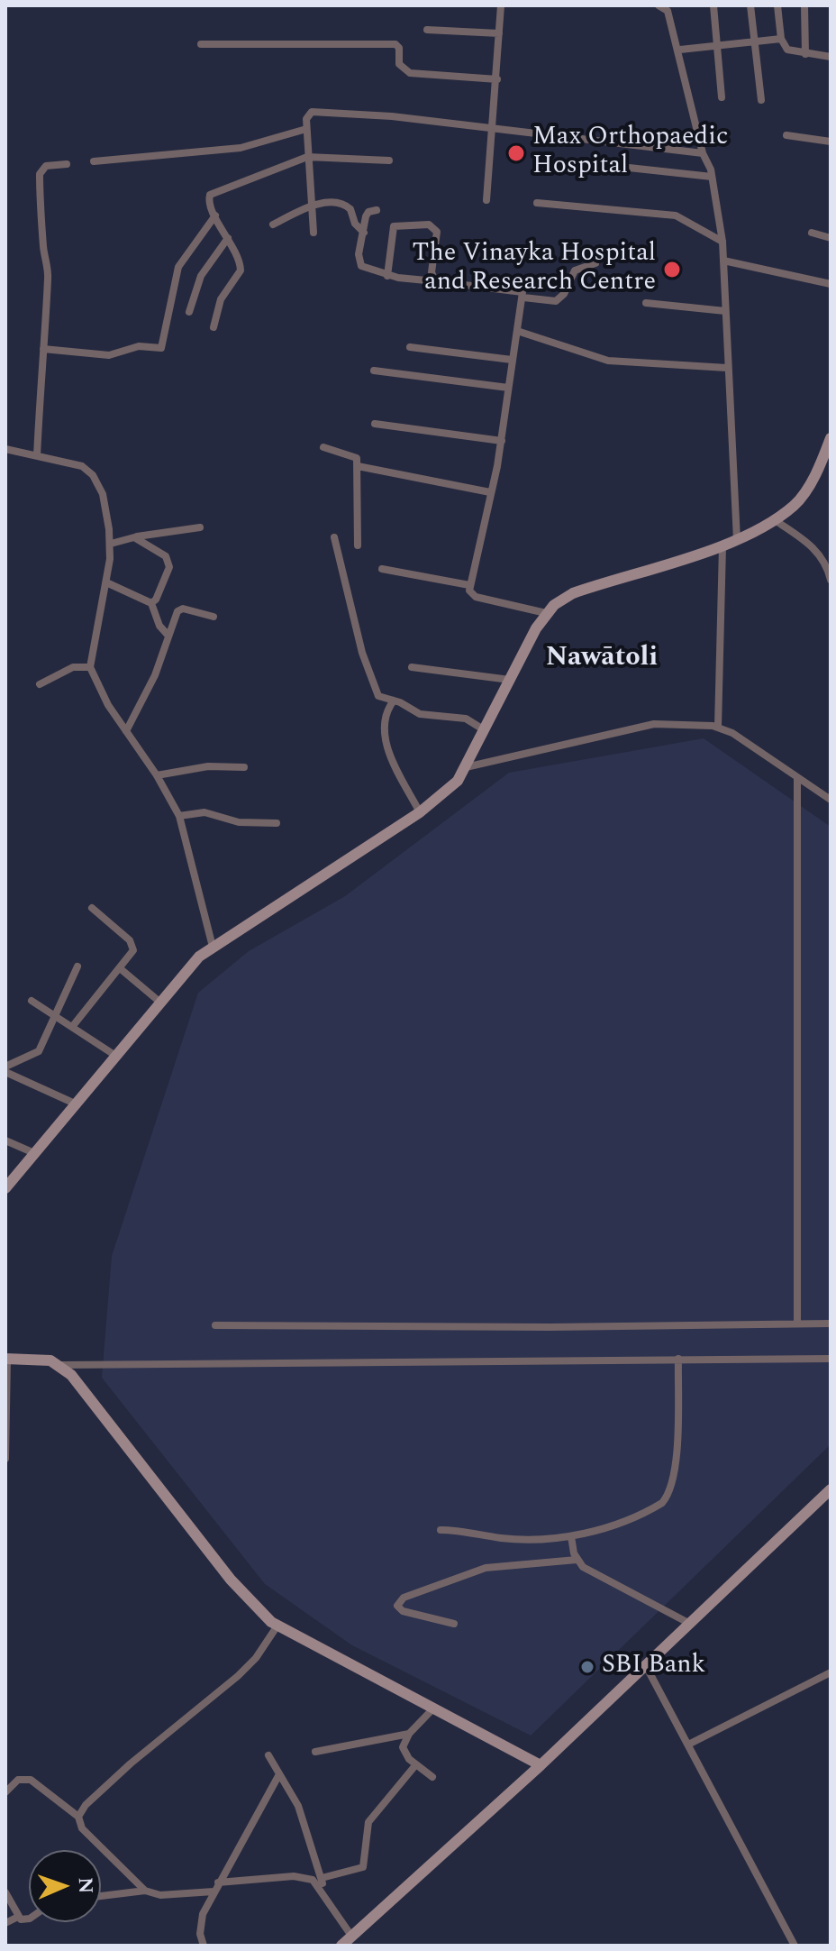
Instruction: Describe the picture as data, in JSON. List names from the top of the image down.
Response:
{
  "districts": ["Nawātoli"],
  "places": ["Max Orthopaedic Hospital", "The Vinayka Hospital and Research Centre", "SBI Bank"],
  "north": "right"
}
